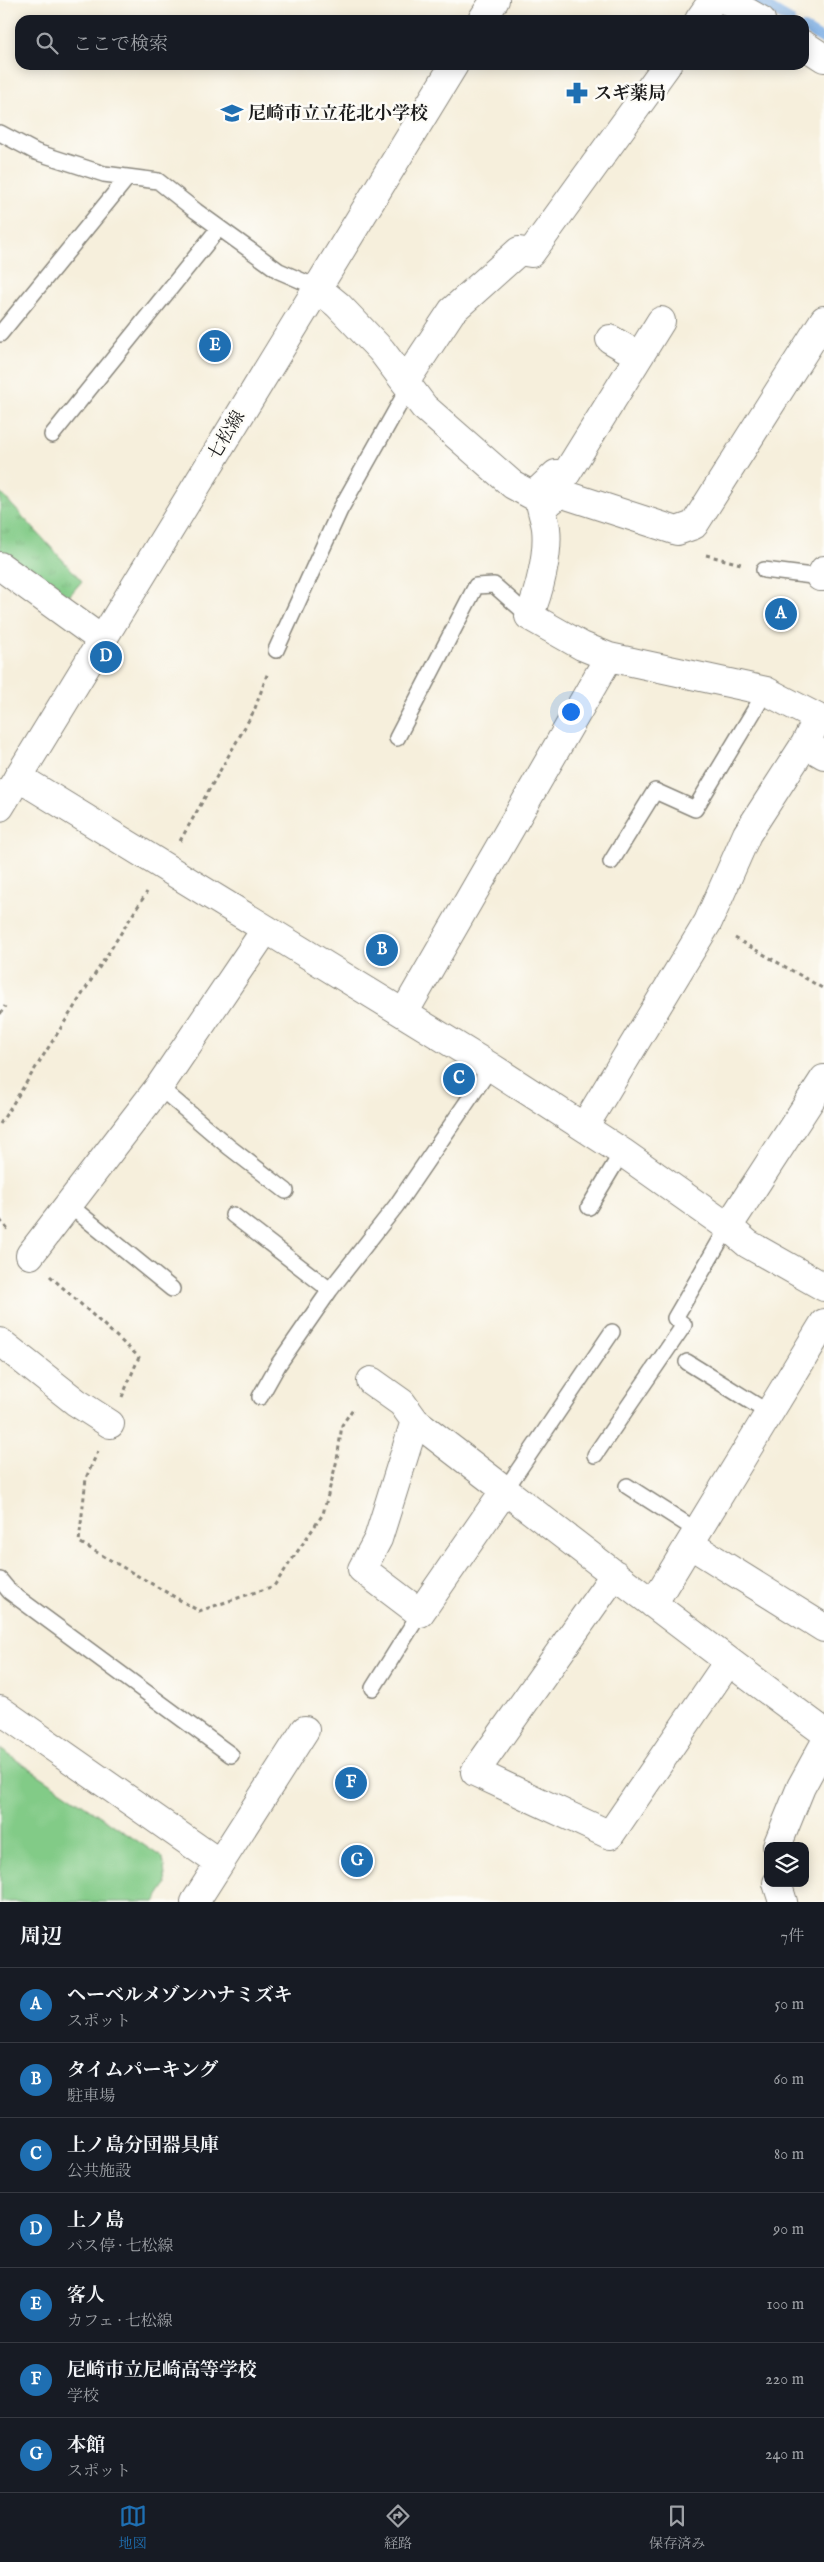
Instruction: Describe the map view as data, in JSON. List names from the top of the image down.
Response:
{
  "streets": {
    "street": ["七松線"]
  },
  "places": {
    "pharmacy": ["スギ薬局"],
    "school or university": ["尼崎市立立花北小学校"]
  },
  "page": {
    "search": "ここで検索",
    "pins": [
      "E",
      "A",
      "D",
      "B",
      "C",
      "F",
      "G"
    ],
    "heading": ["周辺", "7件"],
    "list": [
      {
        "mark": "A",
        "name": "ヘーベルメゾンハナミズキ",
        "note": "スポット",
        "value": "50 m"
      },
      {
        "mark": "B",
        "name": "タイムパーキング",
        "note": "駐車場",
        "value": "60 m"
      },
      {
        "mark": "C",
        "name": "上ノ島分団器具庫",
        "note": "公共施設",
        "value": "80 m"
      },
      {
        "mark": "D",
        "name": "上ノ島",
        "note": "バス停 · 七松線",
        "value": "90 m"
      },
      {
        "mark": "E",
        "name": "客人",
        "note": "カフェ · 七松線",
        "value": "100 m"
      },
      {
        "mark": "F",
        "name": "尼崎市立尼崎高等学校",
        "note": "学校",
        "value": "220 m"
      },
      {
        "mark": "G",
        "name": "本館",
        "note": "スポット",
        "value": "240 m"
      }
    ],
    "nav": ["地図", "経路", "保存済み"]
  }
}
